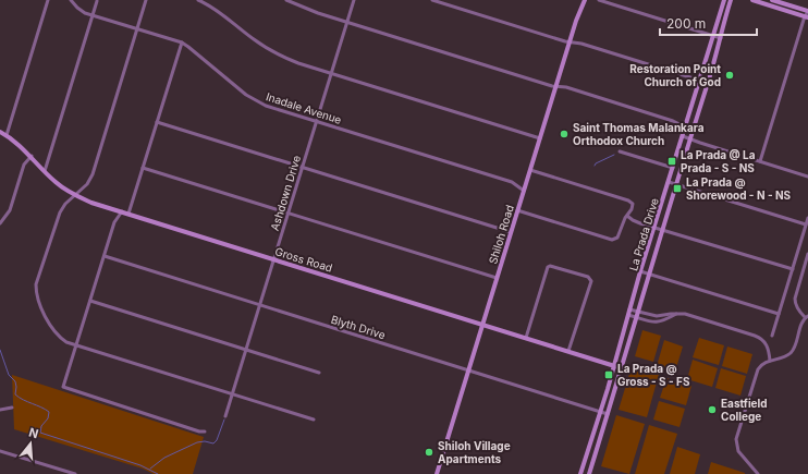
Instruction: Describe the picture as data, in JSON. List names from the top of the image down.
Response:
{
  "streets": {
    "street": [
      "Inadale Avenue",
      "Ashdown Drive",
      "Shiloh Road",
      "La Prada Drive",
      "Gross Road",
      "Blyth Drive"
    ]
  },
  "crossings": [
    ["Inadale Avenue", "Ashdown Drive"],
    ["Inadale Avenue", "Shiloh Road"],
    ["Ashdown Drive", "Gross Road"],
    ["Ashdown Drive", "Blyth Drive"],
    ["Shiloh Road", "Gross Road"],
    ["Shiloh Road", "Blyth Drive"],
    ["La Prada Drive", "Gross Road"],
    ["La Prada Drive", "Blyth Drive"]
  ],
  "places": {
    "other": [
      "Restoration Point Church of God",
      "Saint Thomas Malankara Orthodox Church",
      "Eastfield College",
      "Shiloh Village Apartments"
    ],
    "transit": ["La Prada @ La Prada - S - NS", "La Prada @ Shorewood - N - NS", "La Prada @ Gross - S - FS"]
  },
  "scale_bar": "200 m",
  "north": "top"
}
